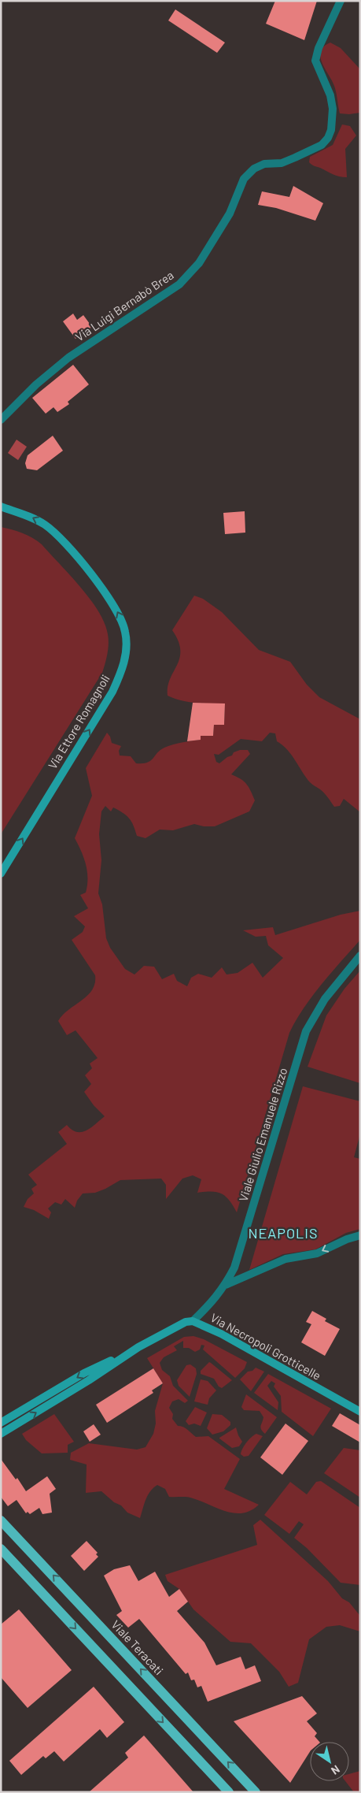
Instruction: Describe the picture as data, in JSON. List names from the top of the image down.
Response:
{
  "streets": {
    "main road": ["Via Ettore Romagnoli", "Via Necropoli Grotticelle", "Viale Teracati"],
    "street": ["Via Luigi Bernabò Brea", "Viale Giulio Emanuele Rizzo"]
  },
  "crossings": [
    ["Viale Giulio Emanuele Rizzo", "Via Necropoli Grotticelle"]
  ],
  "districts": ["NEAPOLIS"],
  "north": "bottom right"
}
